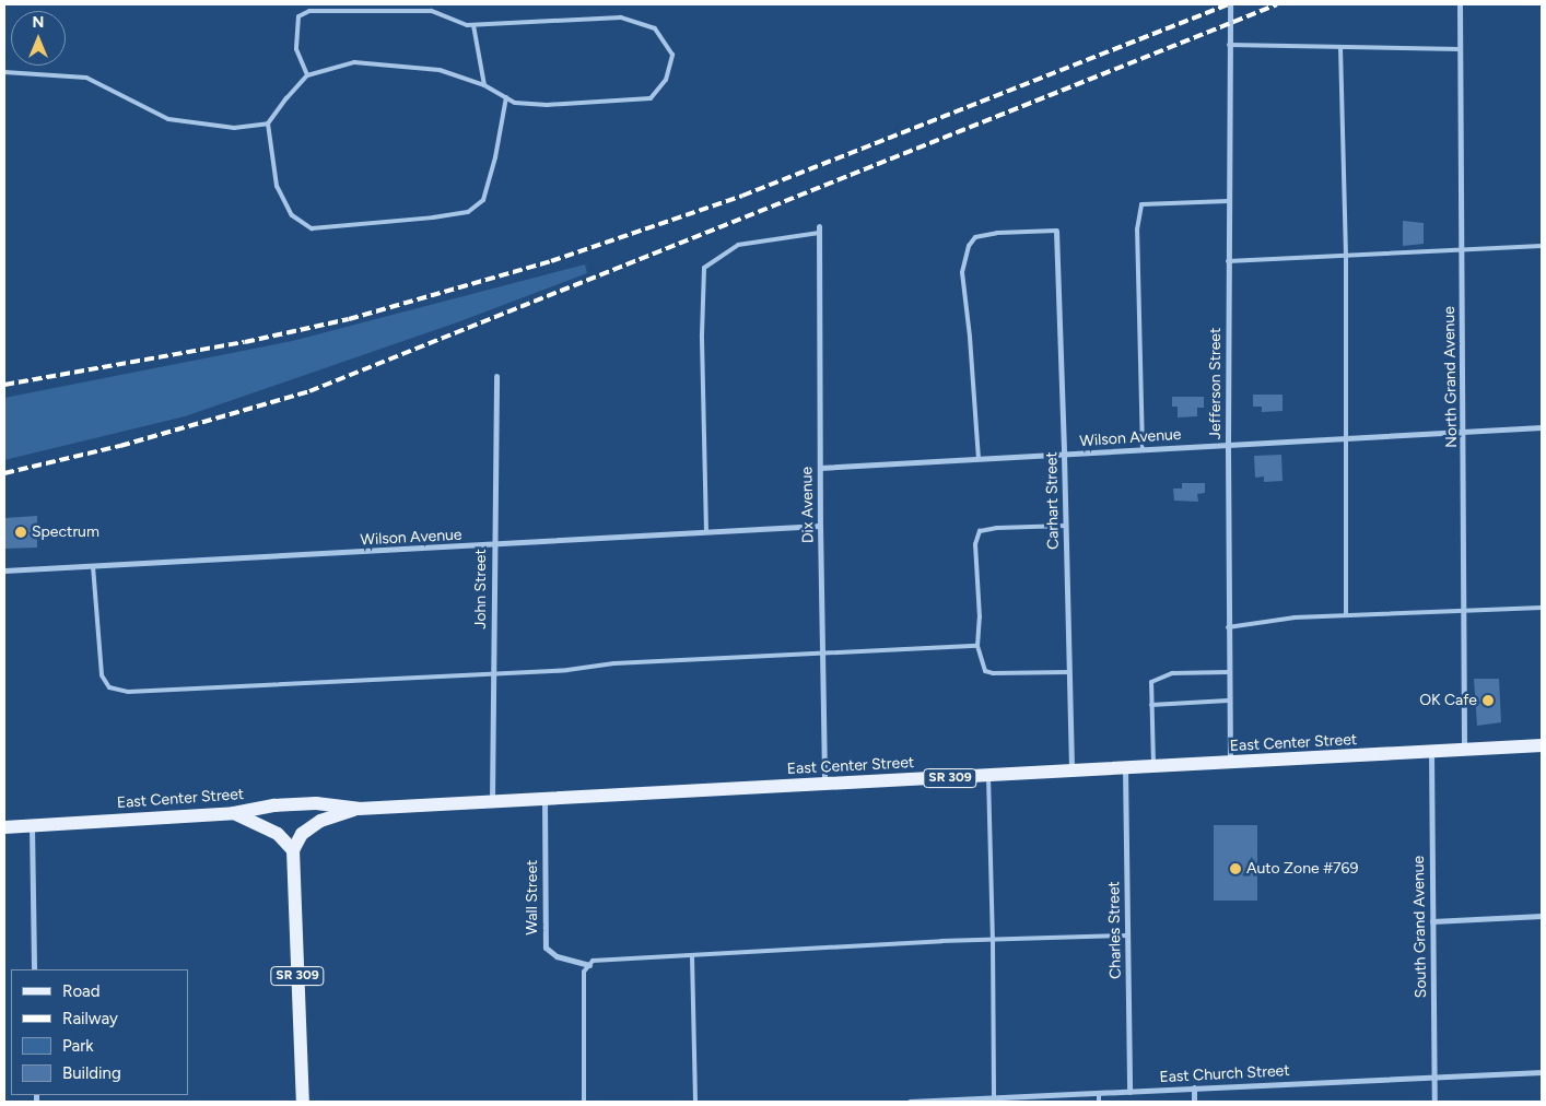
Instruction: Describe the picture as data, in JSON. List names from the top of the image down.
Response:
{
  "streets": {
    "main road": ["East Center Street", "SR 309"],
    "street": [
      "North Grand Avenue",
      "Jefferson Street",
      "Wilson Avenue",
      "Carhart Street",
      "Dix Avenue",
      "John Street",
      "Wall Street",
      "South Grand Avenue",
      "Charles Street",
      "East Church Street"
    ]
  },
  "crossings": [
    ["North Grand Avenue", "Wilson Avenue"],
    ["North Grand Avenue", "East Center Street"],
    ["Jefferson Street", "Wilson Avenue"],
    ["Jefferson Street", "East Center Street"],
    ["Wilson Avenue", "Carhart Street"],
    ["Wilson Avenue", "Dix Avenue"],
    ["Wilson Avenue", "John Street"],
    ["Carhart Street", "East Center Street"],
    ["Dix Avenue", "East Center Street"],
    ["John Street", "East Center Street"],
    ["East Center Street", "SR 309"],
    ["East Center Street", "Wall Street"],
    ["East Center Street", "South Grand Avenue"],
    ["East Center Street", "Charles Street"],
    ["South Grand Avenue", "East Church Street"],
    ["Charles Street", "East Church Street"]
  ],
  "places": ["Spectrum", "OK Cafe", "Auto Zone #769"],
  "legend": [
    "Road",
    "Railway",
    "Park",
    "Building"
  ],
  "north": "top"
}
